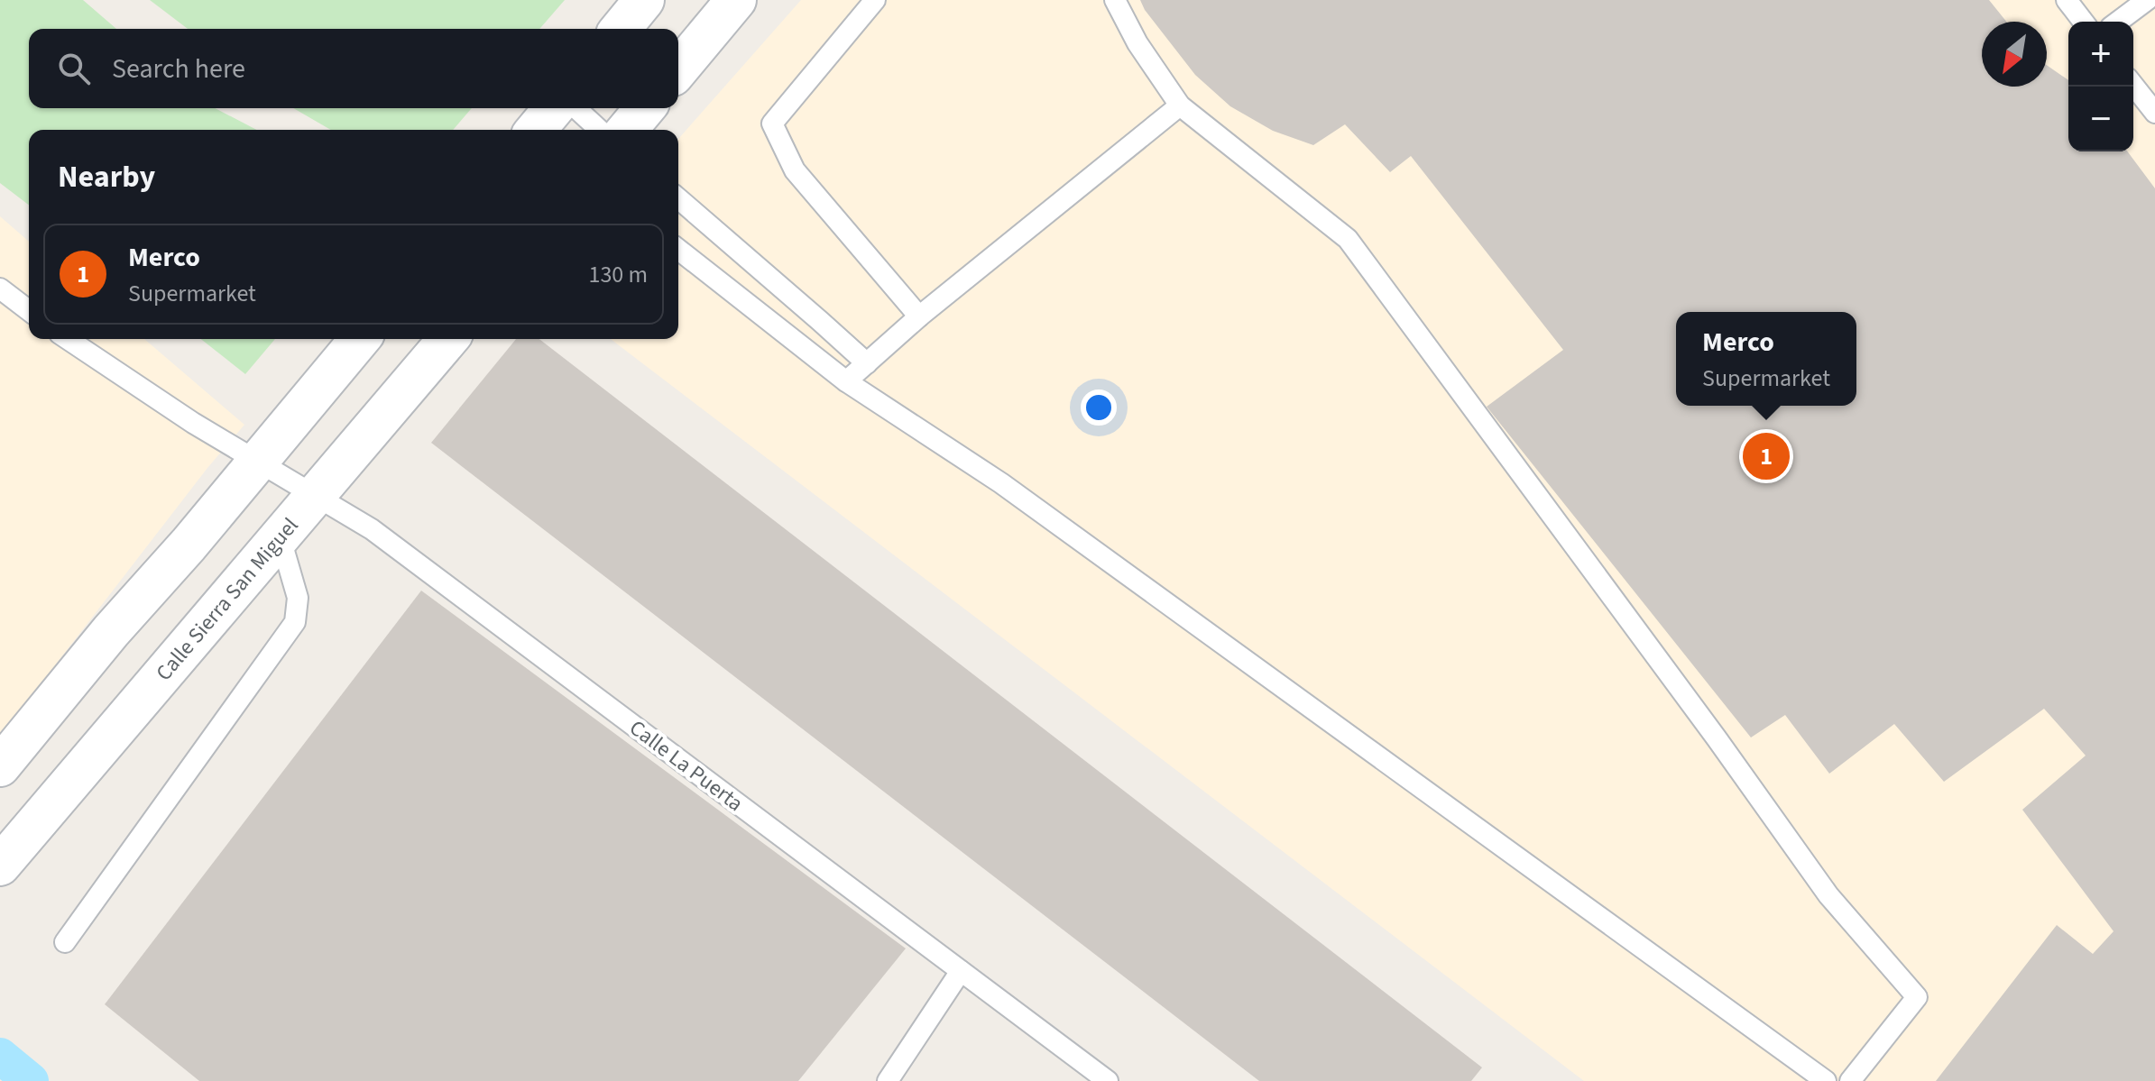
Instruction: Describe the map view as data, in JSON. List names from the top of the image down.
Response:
{
  "streets": {
    "street": ["Calle Sierra San Miguel"],
    "lane": ["Calle La Puerta"]
  },
  "crossings": [
    ["Calle Sierra San Miguel", "Calle La Puerta"]
  ],
  "north": "bottom left",
  "page": {
    "map_buttons": ["+", "−"],
    "search": "Search here",
    "heading": "Nearby",
    "list": [
      {
        "mark": "1",
        "name": "Merco",
        "note": "Supermarket",
        "value": "130 m"
      }
    ],
    "popup": ["Merco", "Supermarket"],
    "pins": "1"
  }
}
